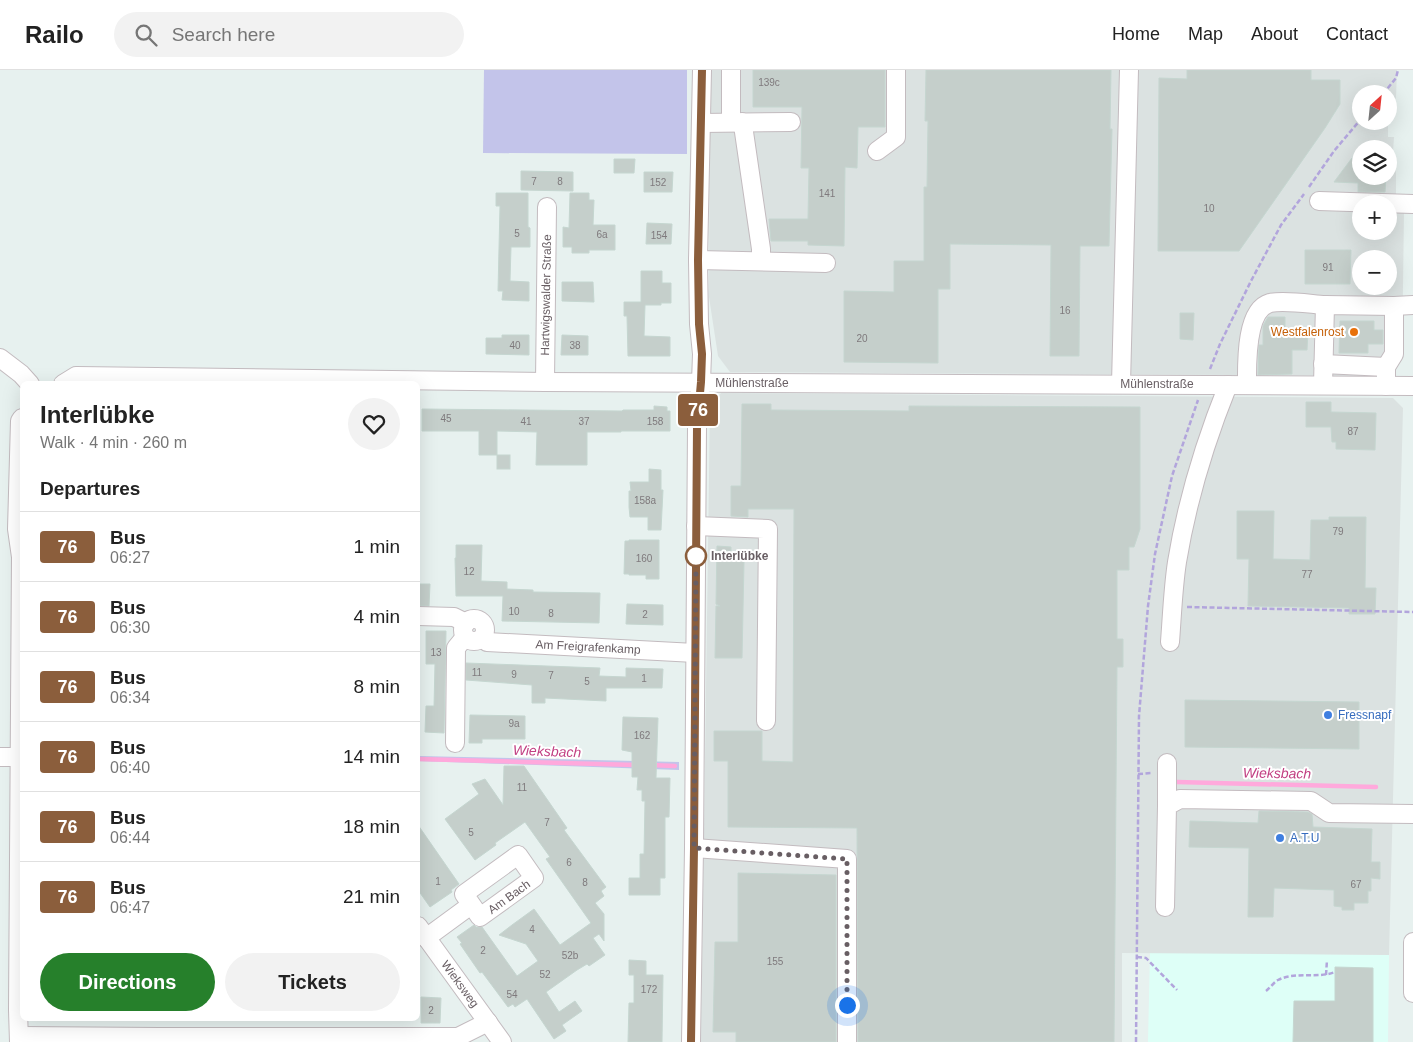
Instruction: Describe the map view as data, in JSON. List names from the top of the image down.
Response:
{
  "streets": {
    "street": [
      "Hartwigswalder Straße",
      "Mühlenstraße",
      "Am Freigrafenkamp",
      "Am Bach",
      "Wieksweg"
    ]
  },
  "crossings": [
    ["Hartwigswalder Straße", "Mühlenstraße"],
    ["Am Bach", "Wieksweg"]
  ],
  "water": ["Wieksbach"],
  "places": [
    "Westfalenrost",
    "Interlübke",
    "Fressnapf",
    "A.T.U"
  ],
  "lines": ["bus line 76"],
  "house_numbers": [
    "139c",
    "7",
    "8",
    "152",
    "141",
    "10",
    "5",
    "6a",
    "154",
    "91",
    "16",
    "20",
    "40",
    "38",
    "45",
    "41",
    "37",
    "158",
    "87",
    "158a",
    "79",
    "160",
    "12",
    "77",
    "10",
    "8",
    "2",
    "13",
    "11",
    "9",
    "7",
    "1",
    "5",
    "9a",
    "162",
    "11",
    "7",
    "5",
    "6",
    "1",
    "8",
    "67",
    "4",
    "2",
    "52b",
    "155",
    "52",
    "172",
    "54",
    "2"
  ],
  "north": "top right",
  "page": {
    "header": "Railo",
    "search": "Search here",
    "nav": [
      "Home",
      "Map",
      "About",
      "Contact"
    ],
    "on_map": "76",
    "map_buttons": ["+", "−"],
    "heading": [
      ["Interlübke", "Walk · 4 min · 260 m"],
      "Departures"
    ],
    "list": [
      {
        "mark": "76",
        "name": "Bus",
        "note": "06:27",
        "value": "1 min"
      },
      {
        "mark": "76",
        "name": "Bus",
        "note": "06:30",
        "value": "4 min"
      },
      {
        "mark": "76",
        "name": "Bus",
        "note": "06:34",
        "value": "8 min"
      },
      {
        "mark": "76",
        "name": "Bus",
        "note": "06:40",
        "value": "14 min"
      },
      {
        "mark": "76",
        "name": "Bus",
        "note": "06:44",
        "value": "18 min"
      },
      {
        "mark": "76",
        "name": "Bus",
        "note": "06:47",
        "value": "21 min"
      }
    ],
    "buttons": ["Directions", "Tickets"]
  }
}
